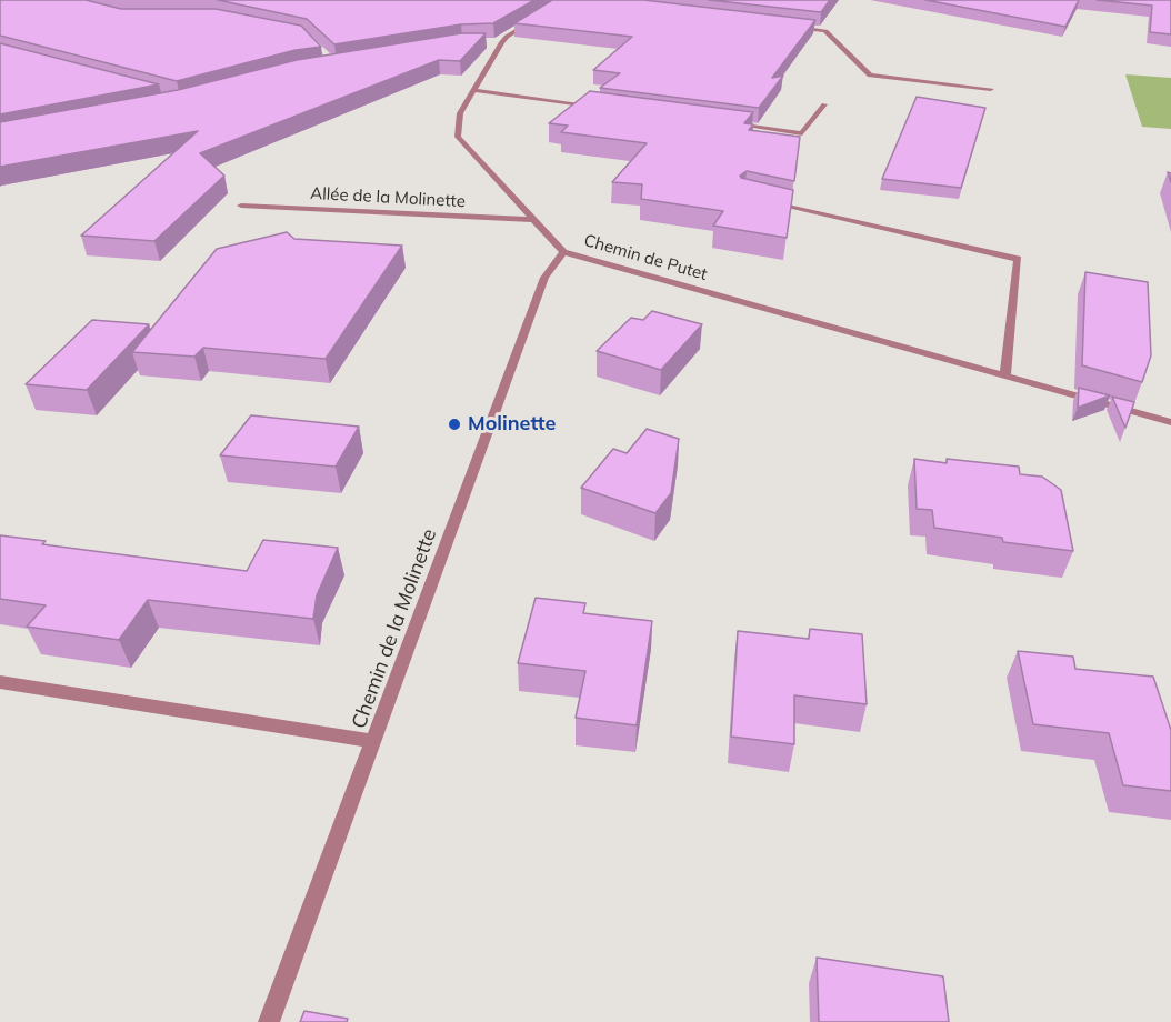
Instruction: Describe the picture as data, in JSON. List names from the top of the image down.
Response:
{
  "streets": {
    "street": ["Allée de la Molinette", "Chemin de Putet", "Chemin de la Molinette"]
  },
  "crossings": [
    ["Allée de la Molinette", "Chemin de Putet"],
    ["Chemin de Putet", "Chemin de la Molinette"]
  ],
  "places": ["Molinette"]
}
